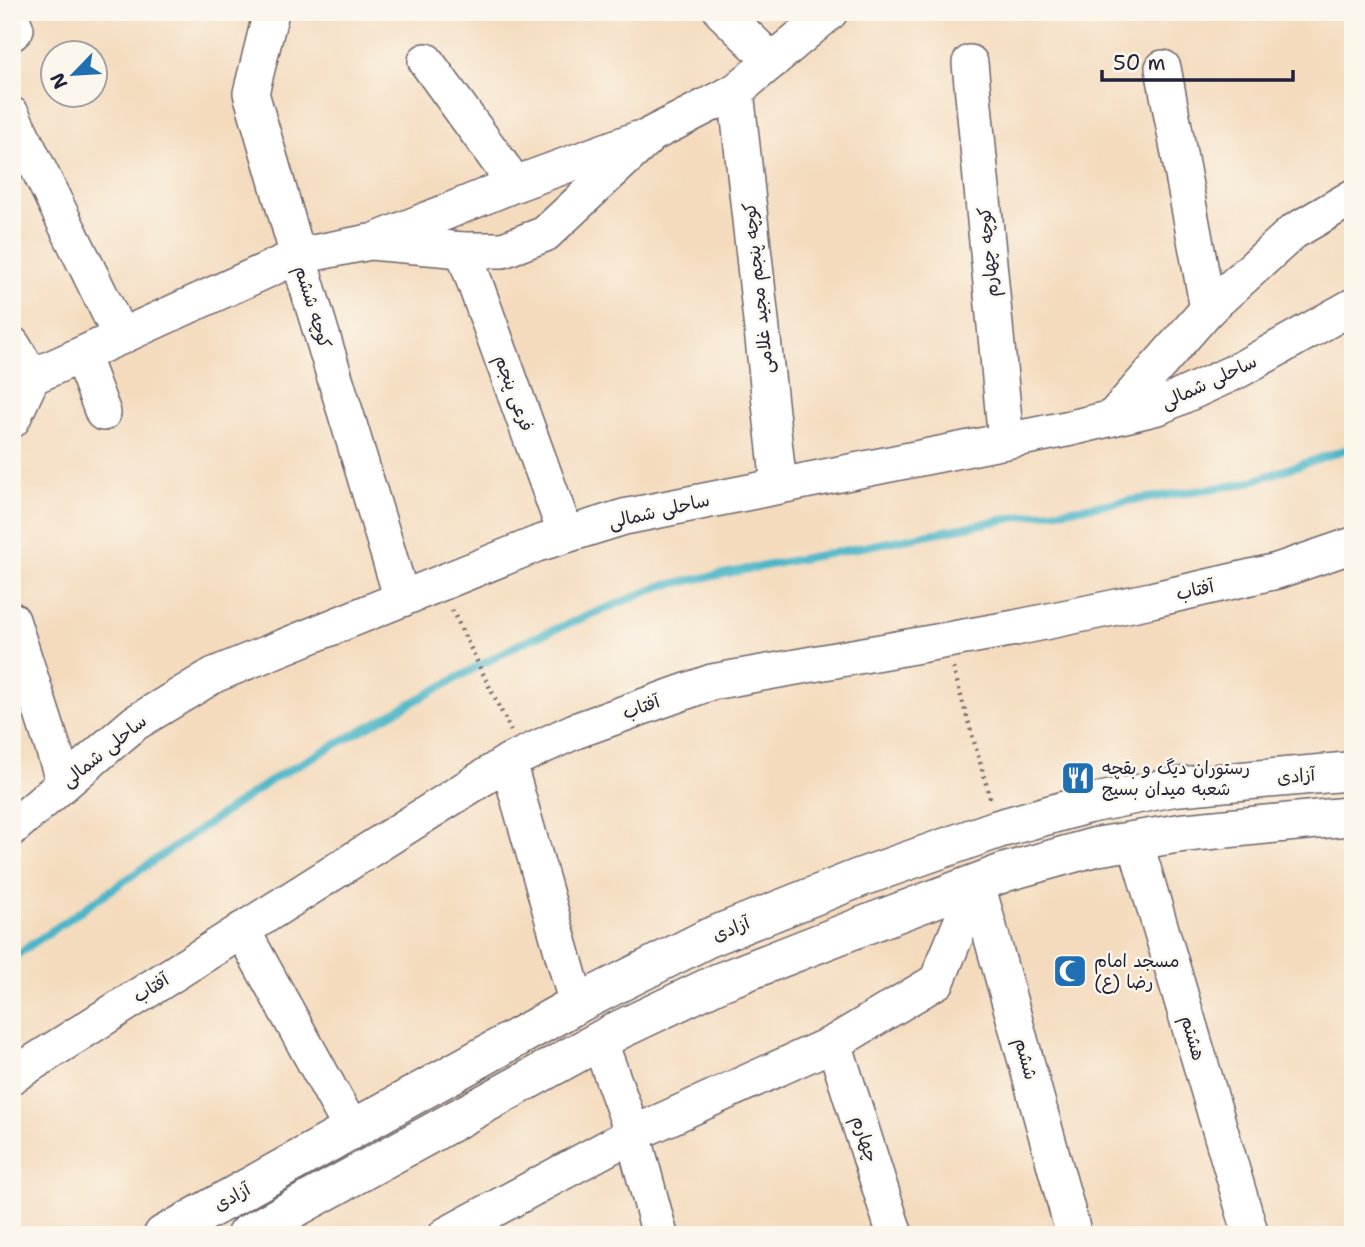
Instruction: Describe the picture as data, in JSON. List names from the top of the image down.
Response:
{
  "streets": {
    "main road": ["آزادی"],
    "street": [
      "کوچه چهارم",
      "کوچه پنجم مجید غلامی",
      "کوچه ششم",
      "ساحلی شمالی",
      "فرعی پنجم",
      "آفتاب",
      "هشتم",
      "ششم",
      "چهارم"
    ]
  },
  "crossings": [
    ["کوچه چهارم", "ساحلی شمالی"],
    ["کوچه پنجم مجید غلامی", "ساحلی شمالی"],
    ["کوچه ششم", "ساحلی شمالی"],
    ["ساحلی شمالی", "فرعی پنجم"]
  ],
  "places": {
    "restaurant": ["رستوران دیگ و بقچه شعبه میدان بسیج"],
    "mosque": ["مسجد امام رضا (ع)"]
  },
  "scale_bar": "50 m",
  "north": "bottom left"
}
